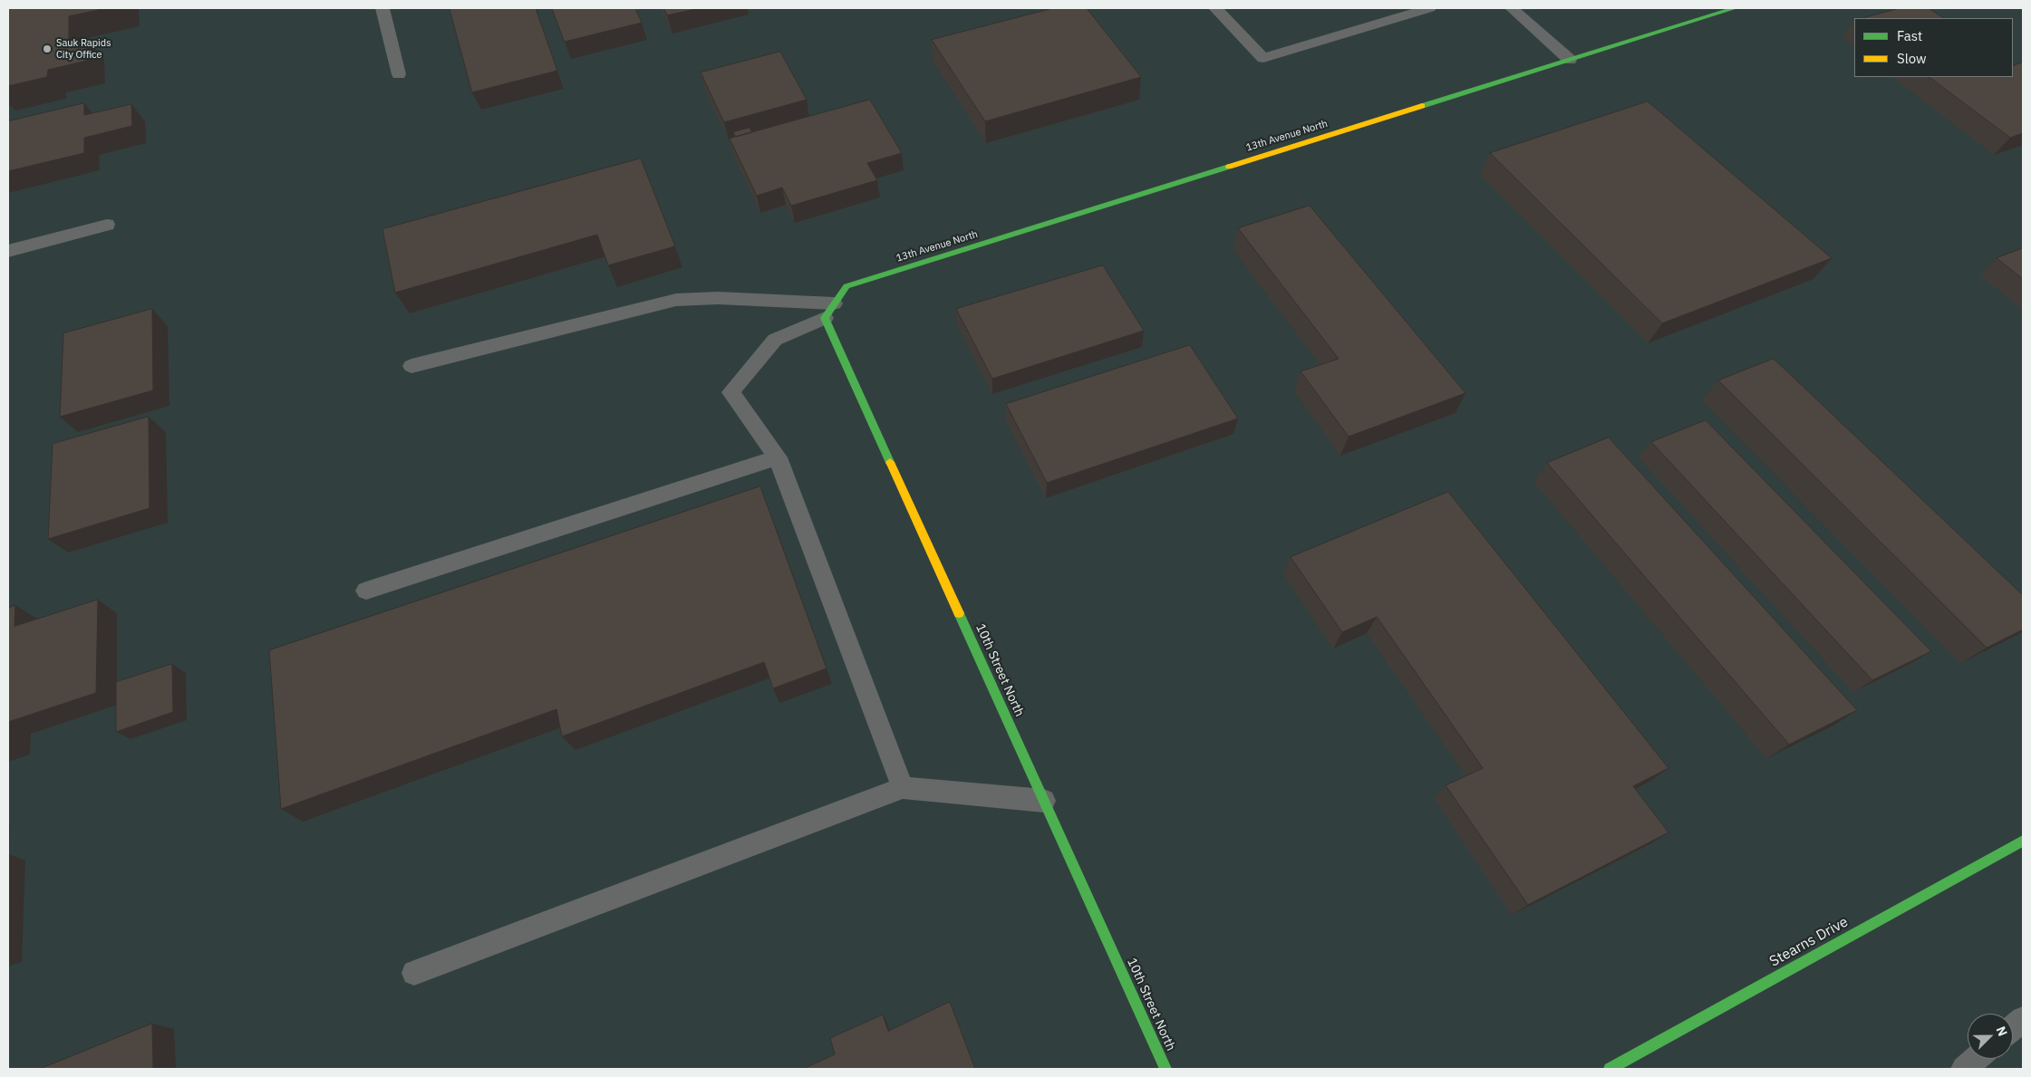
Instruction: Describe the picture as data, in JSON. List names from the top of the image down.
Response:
{
  "streets": {
    "street": ["13th Avenue North", "10th Street North", "Stearns Drive"]
  },
  "crossings": [
    ["13th Avenue North", "10th Street North"]
  ],
  "places": ["Sauk Rapids City Office"],
  "legend": ["Fast", "Slow"],
  "north": "top right"
}
